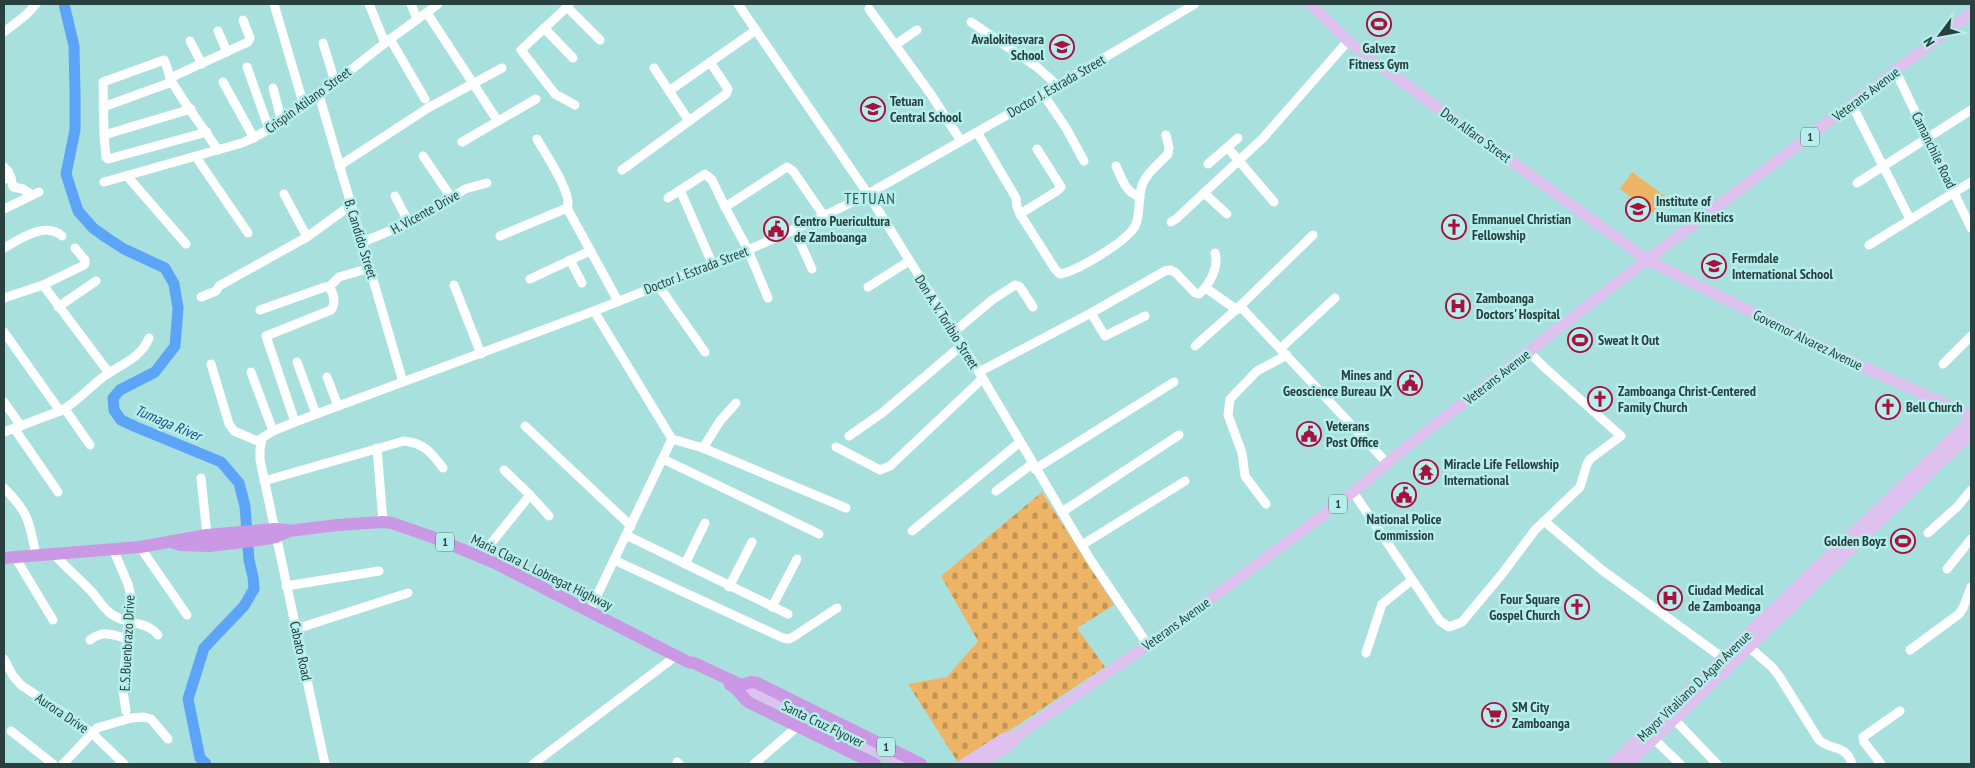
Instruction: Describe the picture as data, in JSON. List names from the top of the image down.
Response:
{
  "streets": {
    "highway": ["1", "Maria Clara L. Lobregat Highway"],
    "main road": [
      "Veterans Avenue",
      "Don Alfaro Street",
      "Governor Alvarez Avenue",
      "Mayor Vitaliano D. Agan Avenue",
      "Santa Cruz Flyover"
    ],
    "street": [
      "Doctor J. Estrada Street",
      "Crispin Atilano Street",
      "Camanchile Road",
      "H. Vicente Drive",
      "B. Candido Street",
      "Don A. V. Toribio Street",
      "E.S.Buenbrazo Drive",
      "Cabato Road",
      "Aurora Drive"
    ]
  },
  "crossings": [
    ["Doctor J. Estrada Street", "B. Candido Street"],
    ["Doctor J. Estrada Street", "Don A. V. Toribio Street"],
    ["Veterans Avenue", "Don Alfaro Street"],
    ["Veterans Avenue", "Camanchile Road"],
    ["Veterans Avenue", "Don A. V. Toribio Street"],
    ["Veterans Avenue", "Governor Alvarez Avenue"],
    ["Crispin Atilano Street", "B. Candido Street"],
    ["Don Alfaro Street", "Governor Alvarez Avenue"],
    ["H. Vicente Drive", "B. Candido Street"],
    ["Maria Clara L. Lobregat Highway", "E.S.Buenbrazo Drive"],
    ["Maria Clara L. Lobregat Highway", "Cabato Road"],
    ["Maria Clara L. Lobregat Highway", "Santa Cruz Flyover"]
  ],
  "districts": ["TETUAN"],
  "water": ["Tumaga River"],
  "places": {
    "sports": ["Galvez Fitness Gym", "Sweat It Out", "Golden Boyz"],
    "school or university": [
      "Avalokitesvara School",
      "Tetuan Central School",
      "Institute of Human Kinetics",
      "Fermdale International School"
    ],
    "church": [
      "Emmanuel Christian Fellowship",
      "Zamboanga Christ-Centered Family Church",
      "Bell Church",
      "Four Square Gospel Church"
    ],
    "public building": [
      "Centro Puericultura de Zamboanga",
      "Mines and Geoscience Bureau Ⅸ",
      "Veterans Post Office",
      "National Police Commission"
    ],
    "hospital": ["Zamboanga Doctors' Hospital", "Ciudad Medical de Zamboanga"],
    "temple": ["Miracle Life Fellowship International"],
    "supermarket": ["SM City Zamboanga"]
  },
  "north": "bottom left"
}
